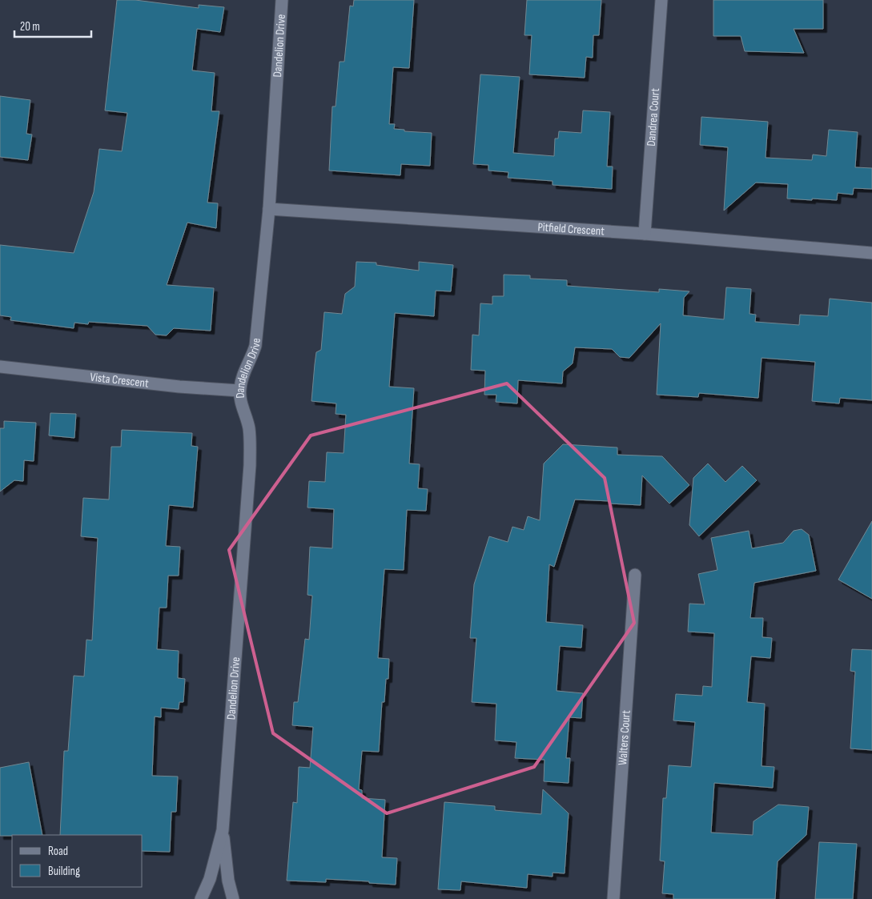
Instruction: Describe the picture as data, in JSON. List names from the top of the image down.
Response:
{
  "streets": {
    "street": [
      "Dandelion Drive",
      "Dandrea Court",
      "Pitfield Crescent",
      "Vista Crescent",
      "Walters Court"
    ]
  },
  "crossings": [
    ["Dandelion Drive", "Pitfield Crescent"],
    ["Dandelion Drive", "Vista Crescent"],
    ["Dandrea Court", "Pitfield Crescent"]
  ],
  "legend": ["Road", "Building"],
  "scale_bar": "20 m"
}
